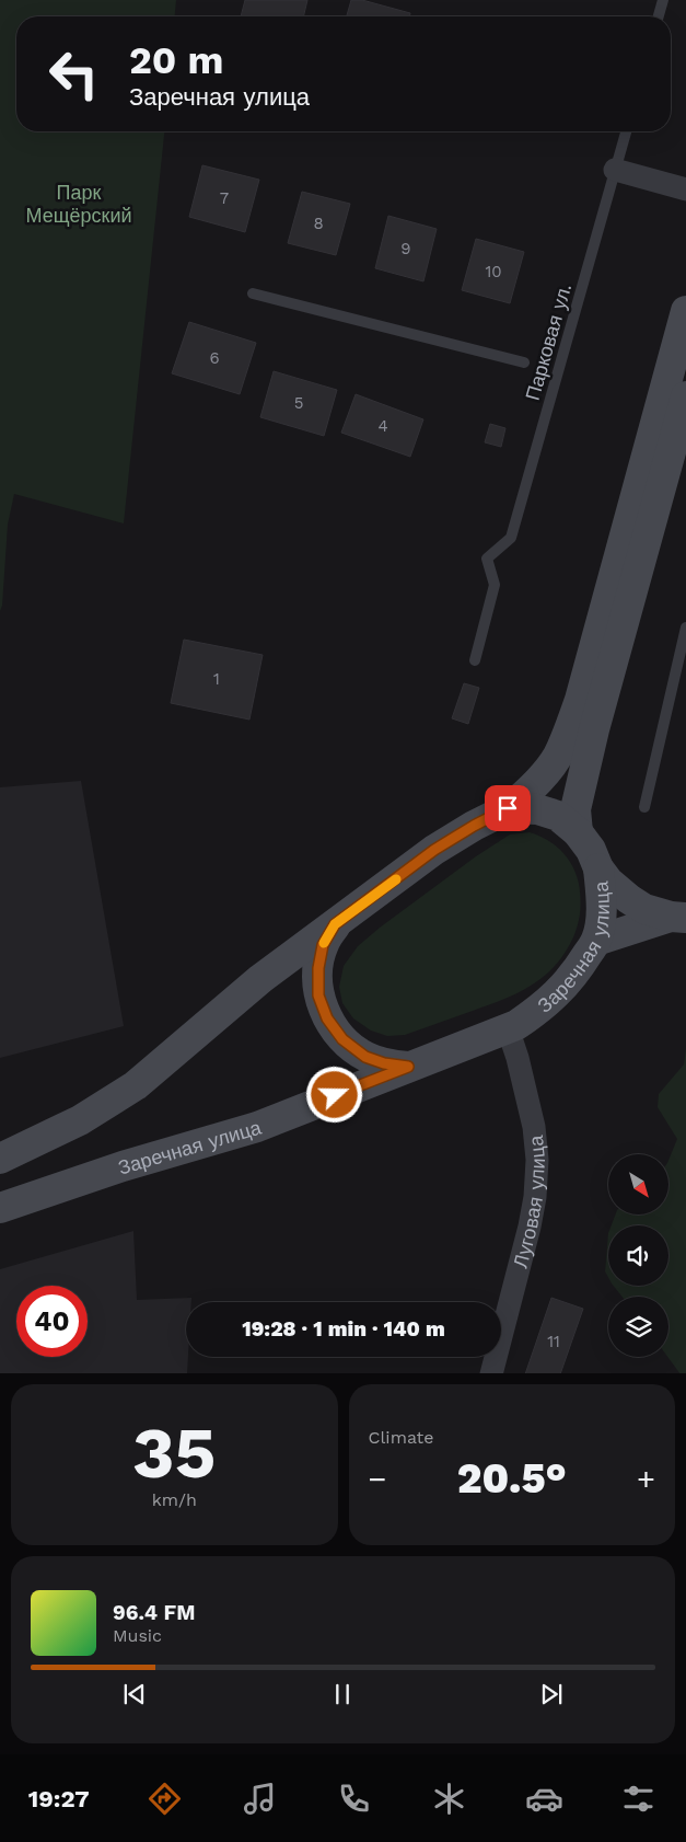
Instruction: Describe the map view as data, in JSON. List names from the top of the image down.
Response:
{
  "streets": {
    "street": ["Заречная улица", "Луговая улица"],
    "lane": ["Парковая ул."]
  },
  "crossings": [
    ["Заречная улица", "Луговая улица"]
  ],
  "parks": ["Парк Мещёрский"],
  "house_numbers": [
    "7",
    "8",
    "9",
    "10",
    "6",
    "5",
    "4",
    "1",
    "11"
  ],
  "north": "bottom right",
  "page": {
    "turn": ["20 m", "Заречная улица"],
    "limit": "40",
    "trip": "19:28 · 1 min · 140 m",
    "tile": [
      ["35", "km/h"],
      "Climate"
    ],
    "heat": ["−", "20.5°", "+"],
    "song": ["96.4 FM", "Music"],
    "tabs": "19:27"
  }
}
